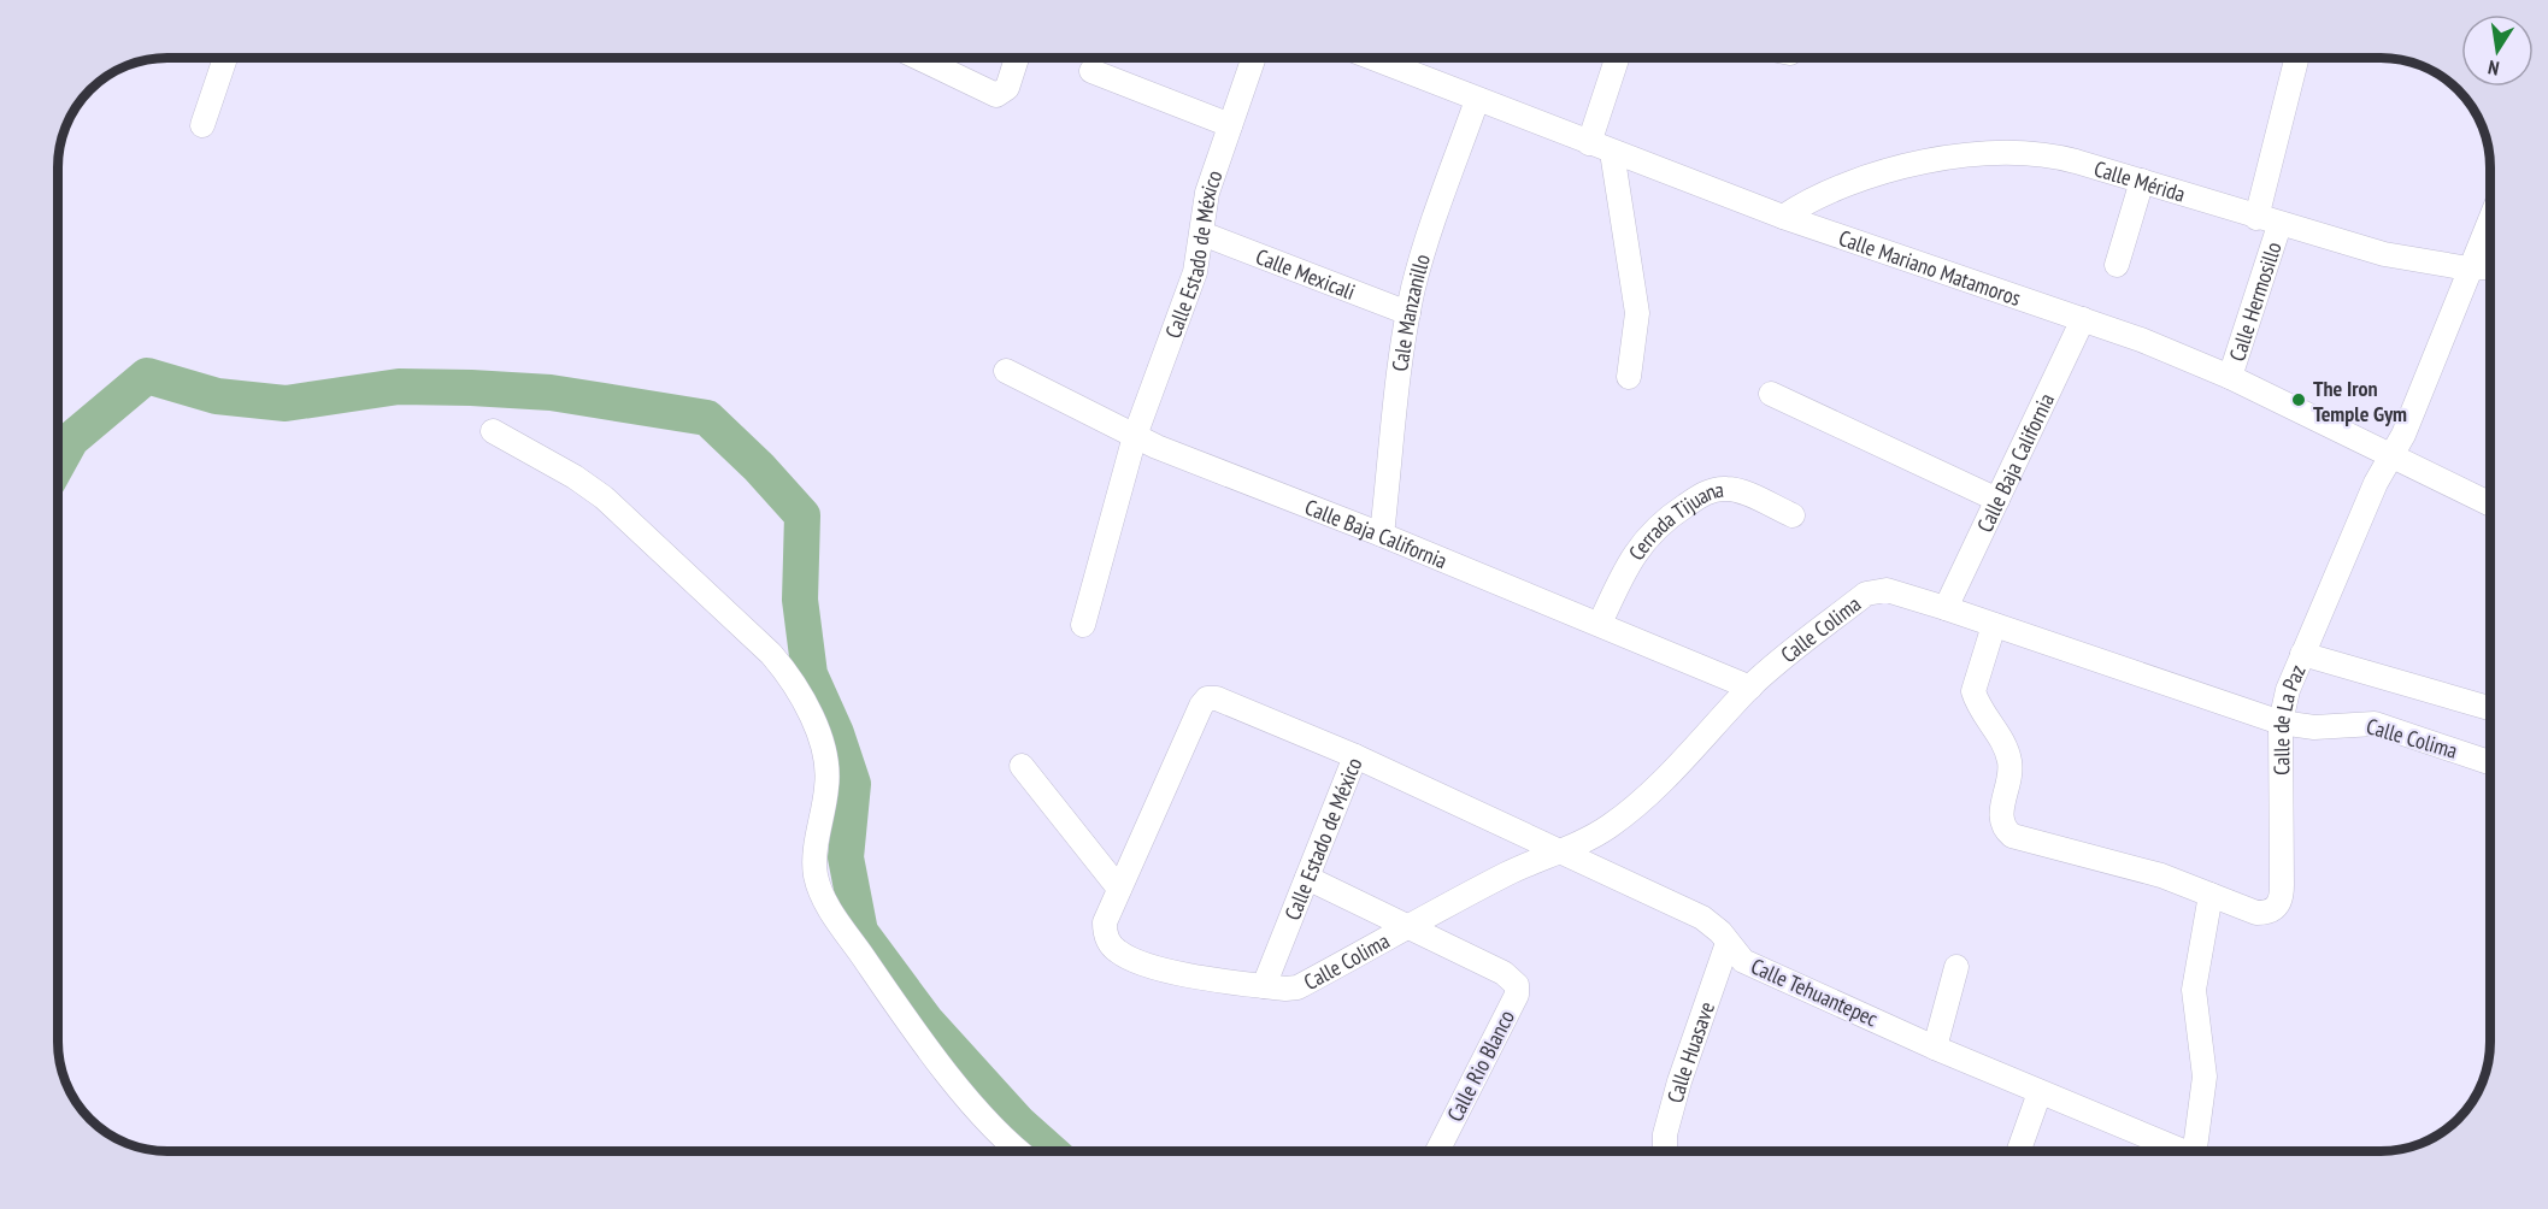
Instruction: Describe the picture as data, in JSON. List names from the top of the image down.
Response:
{
  "streets": {
    "street": [
      "Calle Mérida",
      "Calle Estado de México",
      "Calle Mariano Matamoros",
      "Calle Mexicali",
      "Calle Hermosillo",
      "Cale Manzanillo",
      "Calle Baja California",
      "Cerrada Tijuana",
      "Calle Colima",
      "Calle de La Paz",
      "Calle Tehuantepec",
      "Calle Huasave",
      "Calle Rio Blanco"
    ]
  },
  "crossings": [
    ["Calle Mérida", "Calle Mariano Matamoros"],
    ["Calle Mérida", "Calle Hermosillo"],
    ["Calle Mérida", "Calle de La Paz"],
    ["Calle Estado de México", "Calle Mexicali"],
    ["Calle Estado de México", "Calle Baja California"],
    ["Calle Estado de México", "Calle Colima"],
    ["Calle Estado de México", "Calle Tehuantepec"],
    ["Calle Estado de México", "Calle Rio Blanco"],
    ["Calle Mariano Matamoros", "Calle Hermosillo"],
    ["Calle Mariano Matamoros", "Cale Manzanillo"],
    ["Calle Mariano Matamoros", "Calle Baja California"],
    ["Calle Mariano Matamoros", "Calle de La Paz"],
    ["Calle Mexicali", "Cale Manzanillo"],
    ["Cale Manzanillo", "Calle Baja California"],
    ["Calle Baja California", "Cerrada Tijuana"],
    ["Calle Baja California", "Calle Colima"],
    ["Calle Colima", "Calle de La Paz"],
    ["Calle Colima", "Calle Tehuantepec"],
    ["Calle Colima", "Calle Rio Blanco"],
    ["Calle Tehuantepec", "Calle Huasave"]
  ],
  "places": ["The Iron Temple Gym"],
  "north": "bottom"
}
